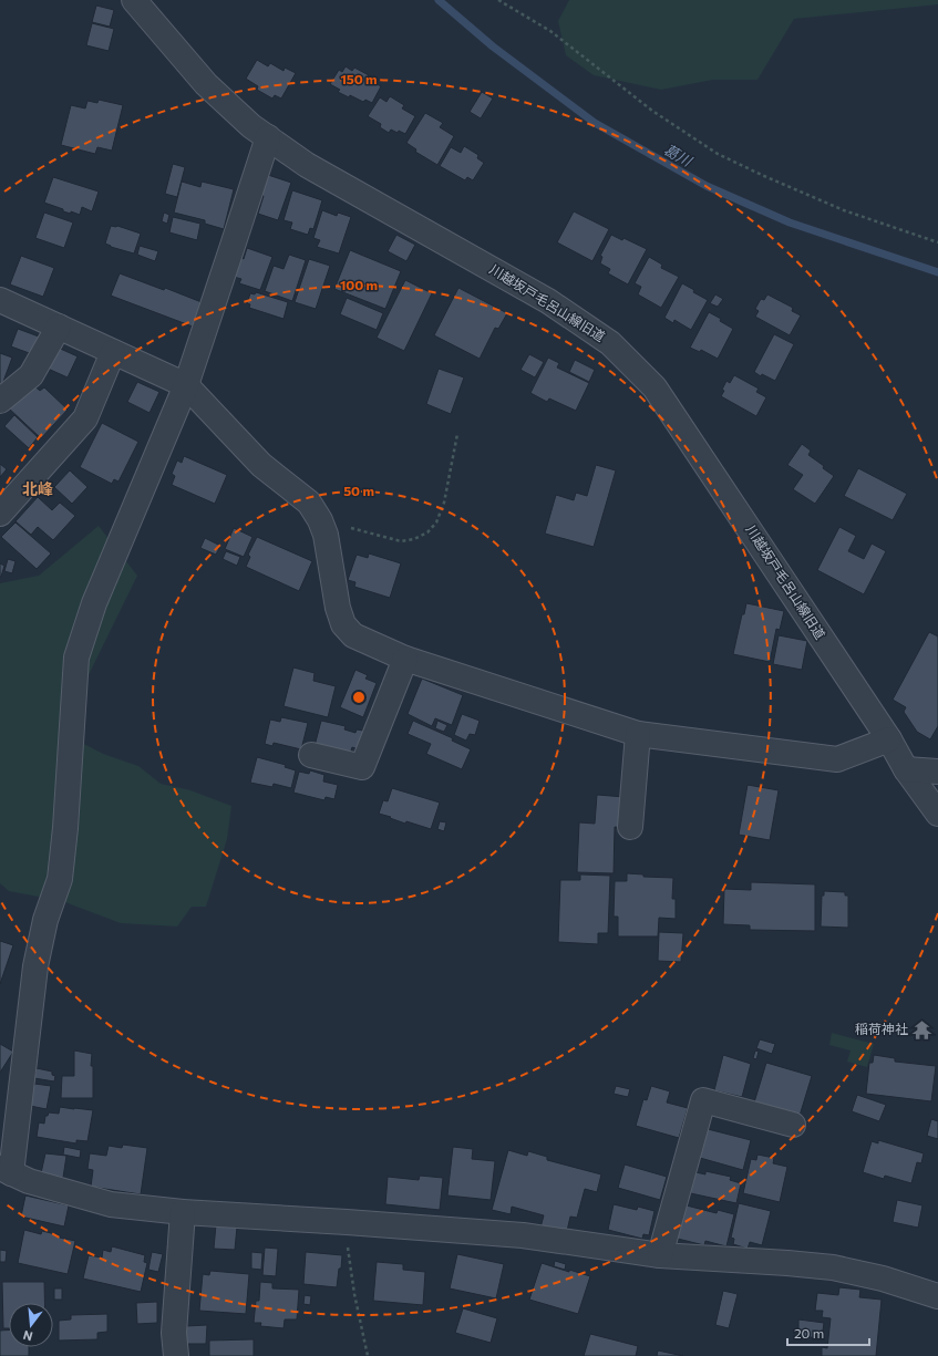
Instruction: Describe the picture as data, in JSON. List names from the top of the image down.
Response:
{
  "streets": {
    "street": ["川越坂戸毛呂山線旧道"]
  },
  "districts": ["北峰"],
  "water": ["葛川"],
  "places": {
    "temple": ["稲荷神社"]
  },
  "scale_bar": "20 m",
  "north": "bottom",
  "rings": ["150 m", "100 m", "50 m"]
}
